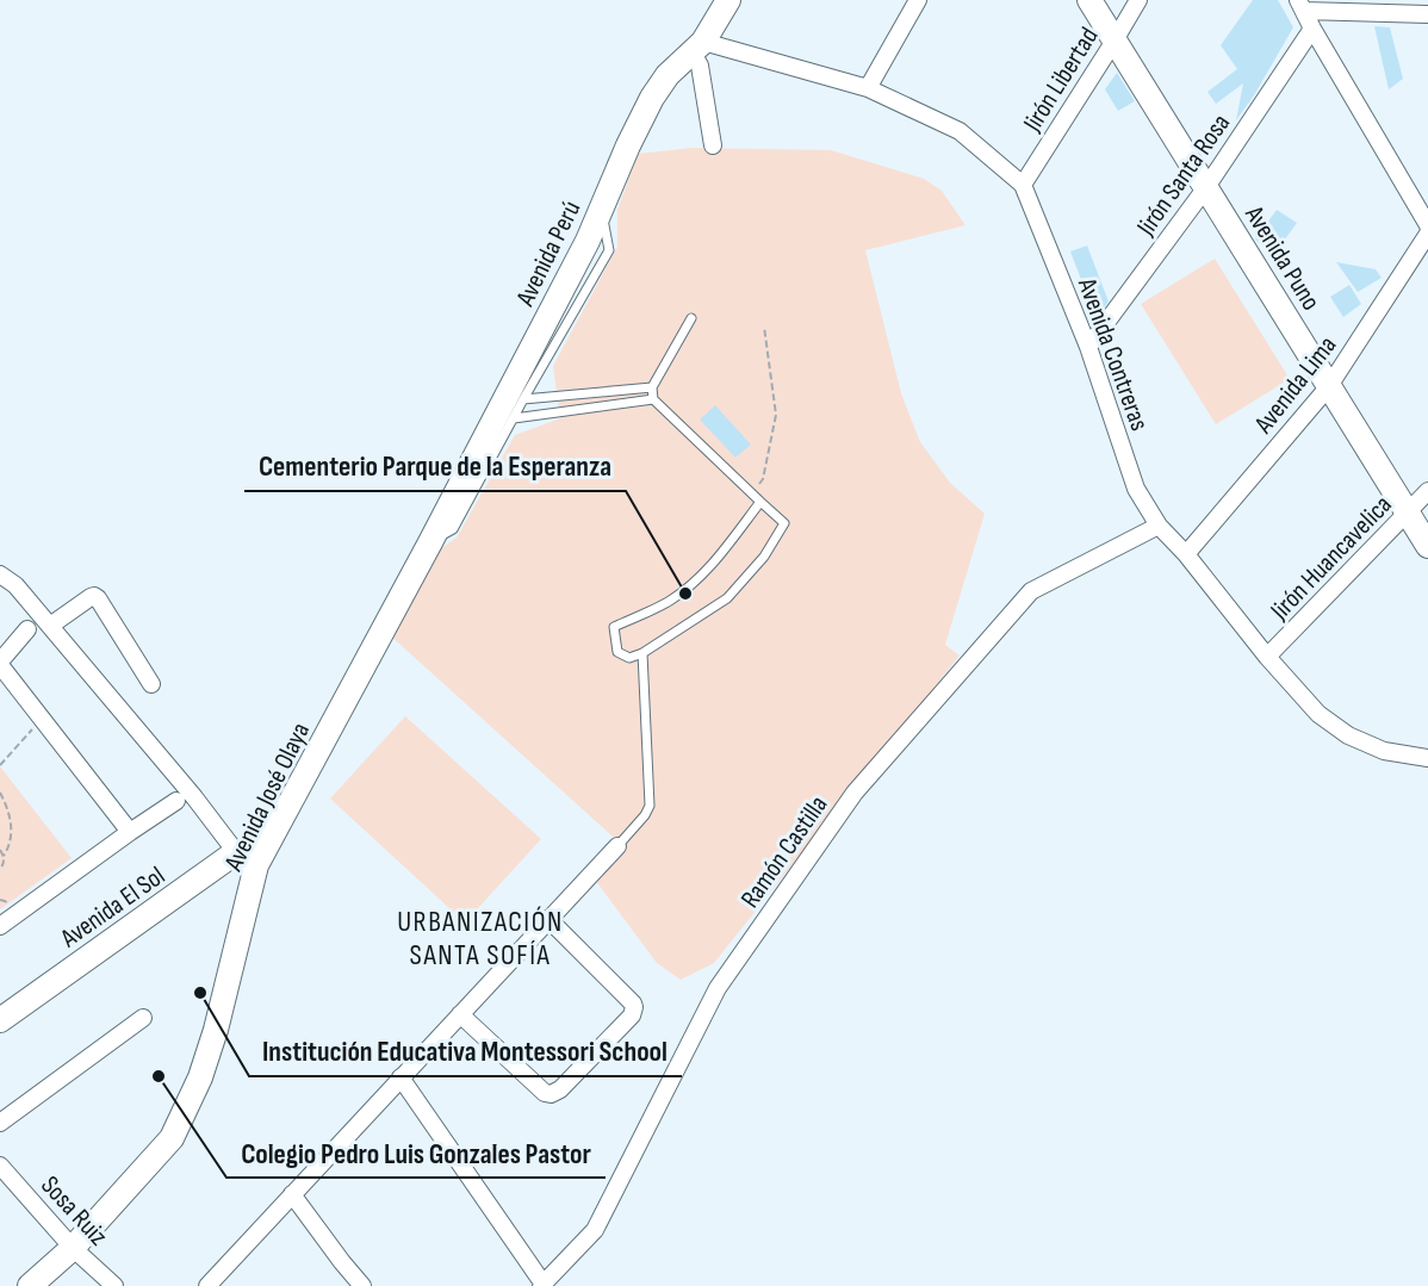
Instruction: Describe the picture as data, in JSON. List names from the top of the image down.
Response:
{
  "streets": {
    "main road": [
      "Avenida Perú",
      "Avenida Puno",
      "Avenida José Olaya",
      "Avenida El Sol"
    ],
    "street": [
      "Jirón Libertad",
      "Jirón Santa Rosa",
      "Avenida Contreras",
      "Avenida Lima",
      "Jirón Huancavelica",
      "Ramón Castilla",
      "Sosa Ruiz"
    ]
  },
  "crossings": [
    ["Jirón Libertad", "Avenida Puno"],
    ["Jirón Libertad", "Avenida Contreras"],
    ["Jirón Santa Rosa", "Avenida Puno"],
    ["Jirón Santa Rosa", "Avenida Contreras"],
    ["Avenida Perú", "Avenida Contreras"],
    ["Avenida Perú", "Avenida José Olaya"],
    ["Avenida Puno", "Avenida Lima"],
    ["Avenida Puno", "Jirón Huancavelica"],
    ["Avenida Contreras", "Avenida Lima"],
    ["Avenida Contreras", "Jirón Huancavelica"],
    ["Avenida Contreras", "Ramón Castilla"],
    ["Avenida José Olaya", "Sosa Ruiz"]
  ],
  "districts": ["URBANIZACIÓN SANTA SOFÍA"],
  "places": ["Cementerio Parque de la Esperanza", "Institución Educativa Montessori School", "Colegio Pedro Luis Gonzales Pastor"]
}
